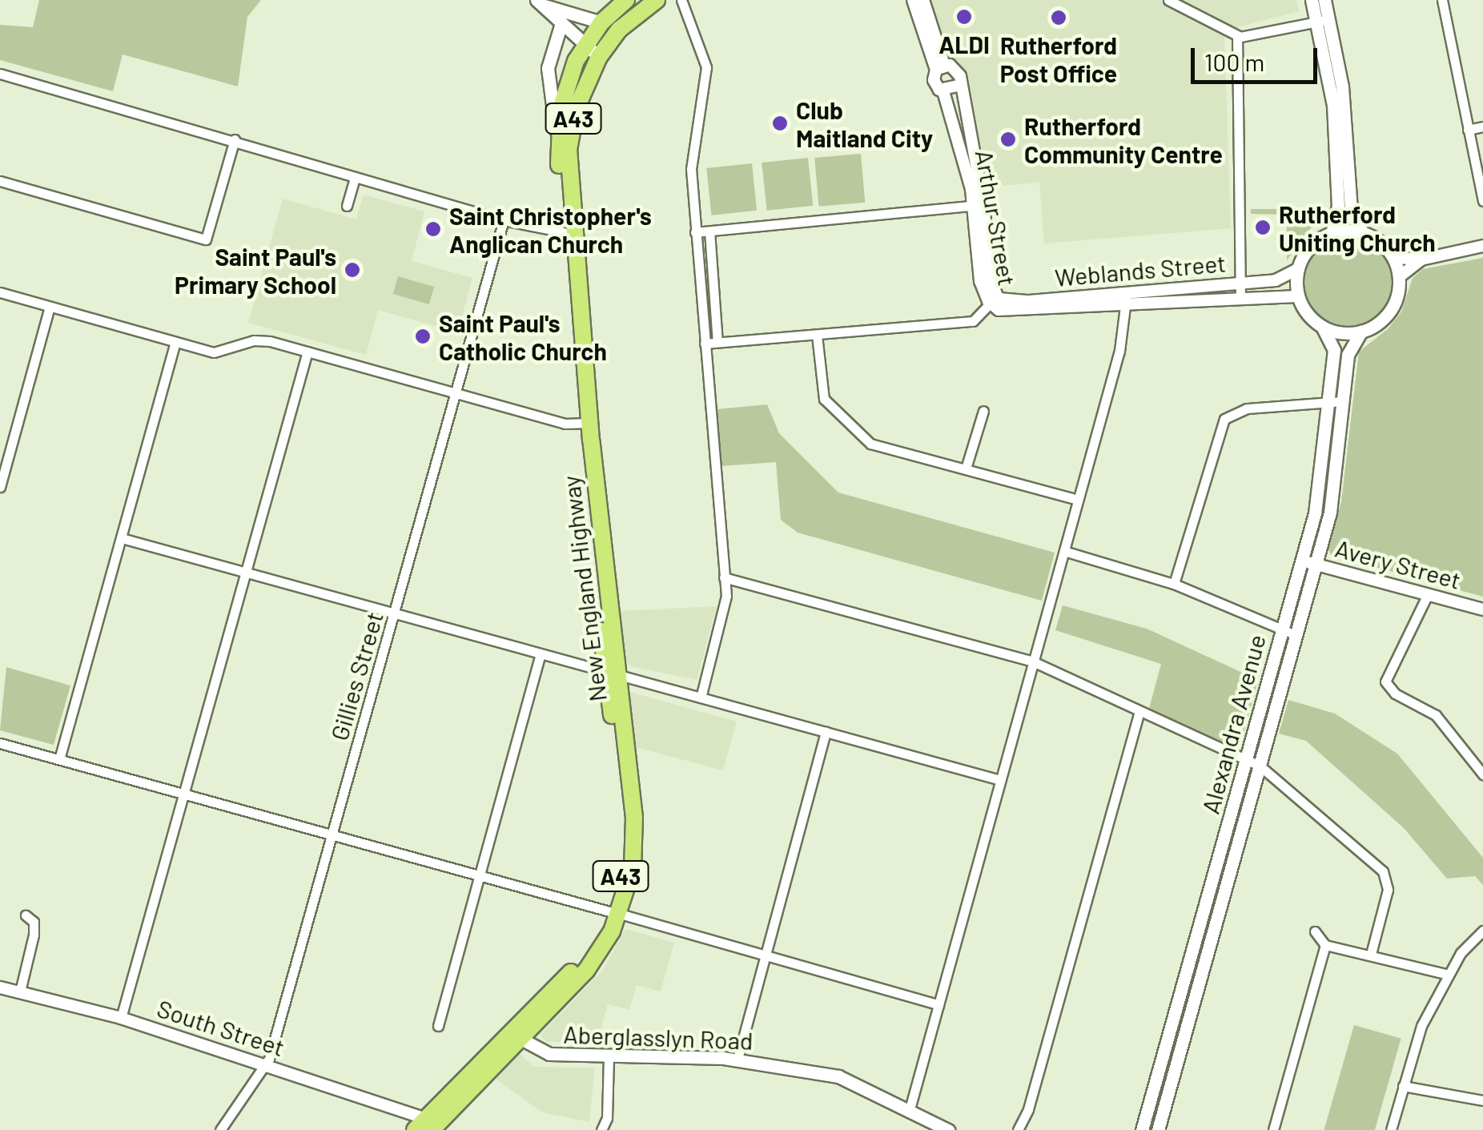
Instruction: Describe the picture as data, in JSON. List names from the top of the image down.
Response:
{
  "streets": {
    "highway": ["A43", "New England Highway"],
    "main road": ["Alexandra Avenue", "Aberglasslyn Road"],
    "street": [
      "Arthur Street",
      "Weblands Street",
      "Avery Street",
      "Gillies Street",
      "South Street"
    ]
  },
  "crossings": [
    ["Arthur Street", "Weblands Street"],
    ["Weblands Street", "Alexandra Avenue"],
    ["Avery Street", "Alexandra Avenue"],
    ["New England Highway", "South Street"],
    ["New England Highway", "Aberglasslyn Road"],
    ["Gillies Street", "South Street"]
  ],
  "places": [
    "ALDI",
    "Rutherford Post Office",
    "Club Maitland City",
    "Rutherford Community Centre",
    "Rutherford Uniting Church",
    "Saint Christopher's Anglican Church",
    "Saint Paul's Primary School",
    "Saint Paul's Catholic Church"
  ],
  "scale_bar": "100 m"
}
